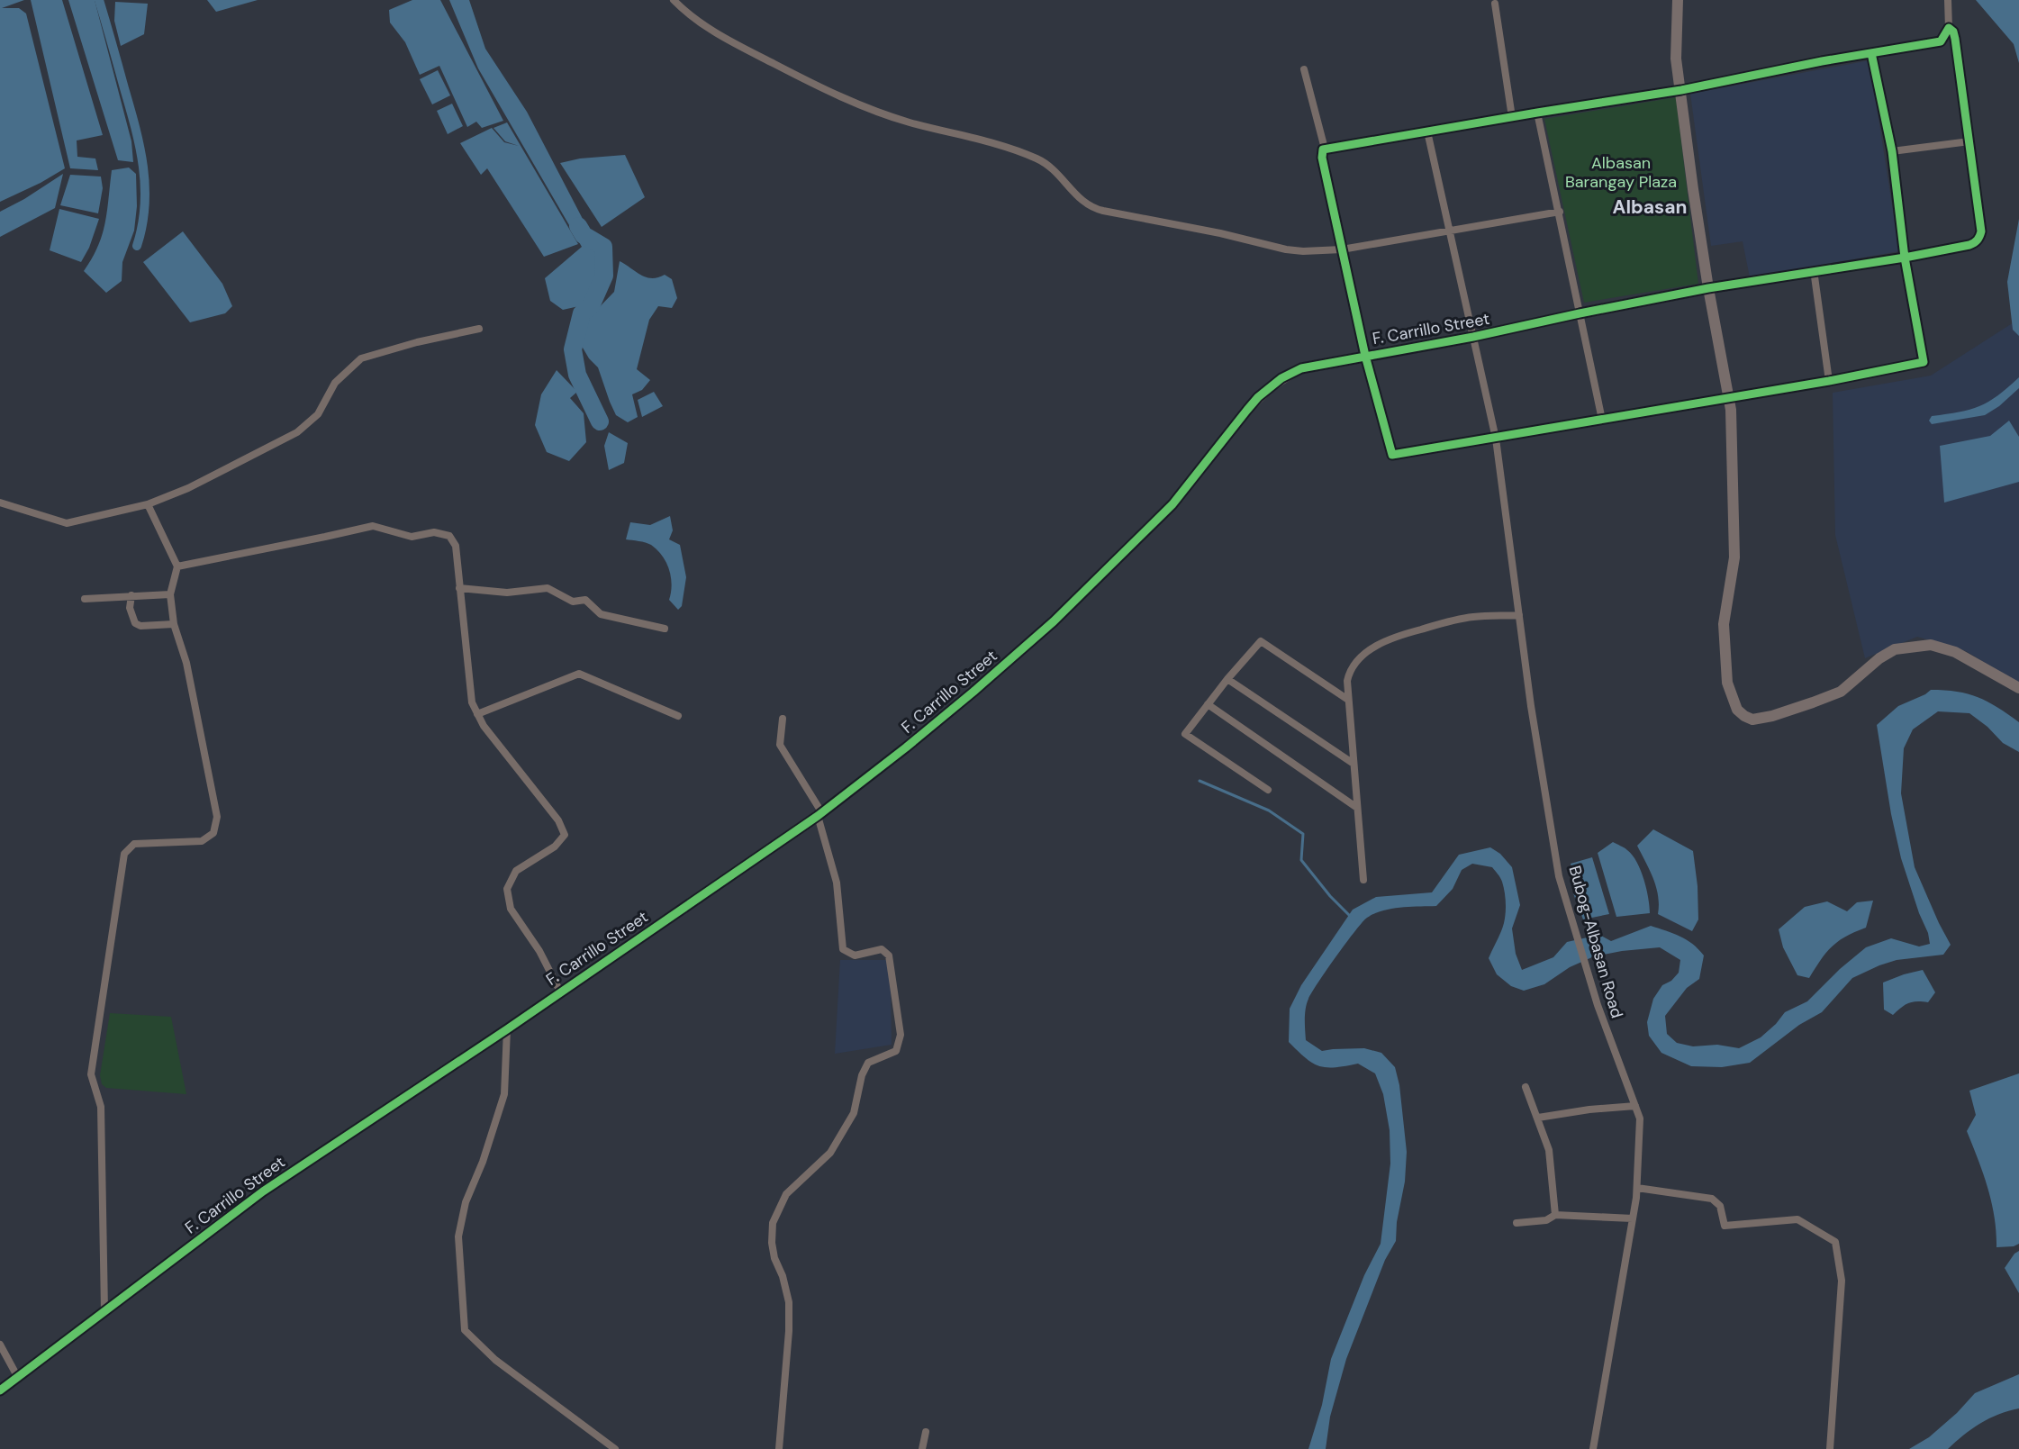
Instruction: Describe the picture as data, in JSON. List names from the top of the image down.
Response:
{
  "streets": {
    "street": ["F. Carrillo Street", "Bubog-Albasan Road"]
  },
  "crossings": [
    ["F. Carrillo Street", "Bubog-Albasan Road"]
  ],
  "districts": ["Albasan"],
  "parks": ["Albasan Barangay Plaza"]
}
